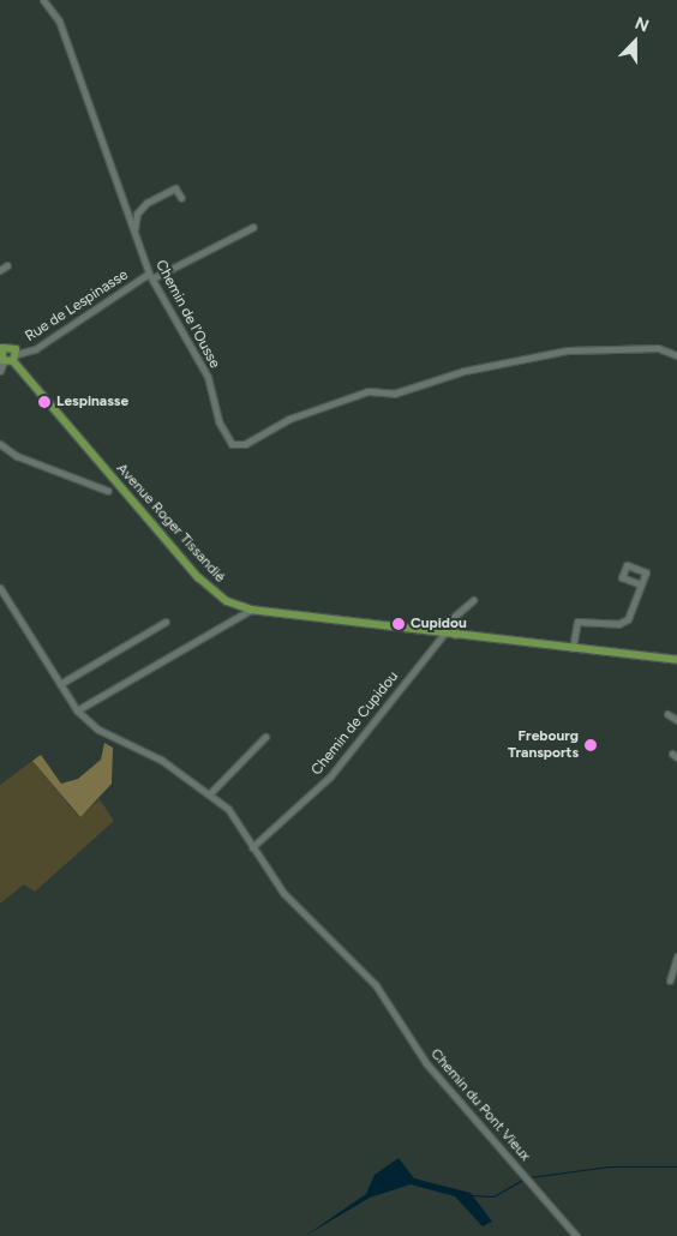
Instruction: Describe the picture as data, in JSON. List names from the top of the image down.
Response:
{
  "streets": {
    "main road": ["Avenue Roger Tissandié"],
    "street": [
      "Rue de Lespinasse",
      "Chemin de l'Ousse",
      "Chemin de Cupidou",
      "Chemin du Pont Vieux"
    ]
  },
  "crossings": [
    ["Rue de Lespinasse", "Chemin de l'Ousse"],
    ["Rue de Lespinasse", "Avenue Roger Tissandié"],
    ["Avenue Roger Tissandié", "Chemin de Cupidou"],
    ["Chemin de Cupidou", "Chemin du Pont Vieux"]
  ],
  "places": ["Lespinasse", "Cupidou", "Frebourg Transports"],
  "north": "top"
}
